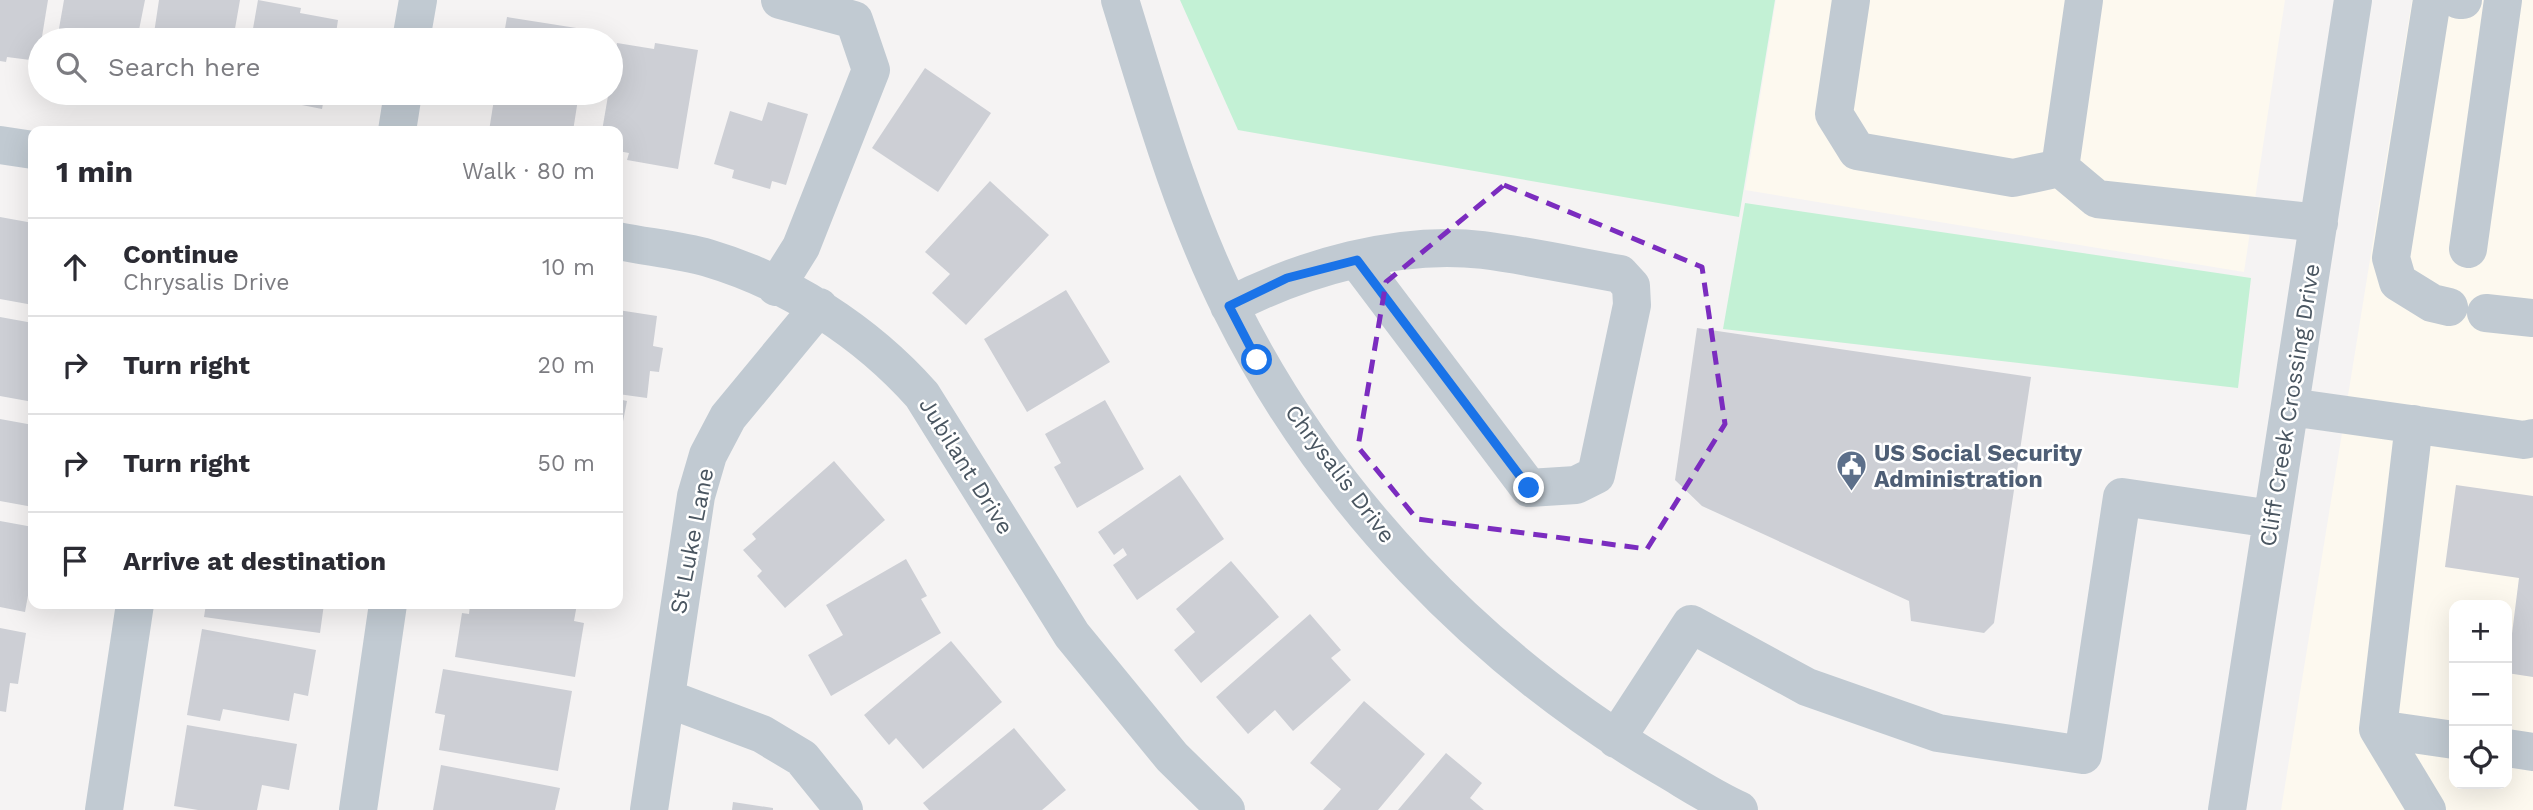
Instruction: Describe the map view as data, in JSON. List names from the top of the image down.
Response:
{
  "streets": {
    "street": [
      "Cliff Creek Crossing Drive",
      "Jubilant Drive",
      "Chrysalis Drive",
      "St Luke Lane"
    ]
  },
  "crossings": [
    ["Jubilant Drive", "St Luke Lane"]
  ],
  "places": {
    "public building": ["US Social Security Administration"]
  },
  "page": {
    "search": "Search here",
    "heading": ["1 min", "Walk · 80 m"],
    "list": [
      ["Continue", "Chrysalis Drive", "10 m"],
      ["Turn right", "20 m"],
      ["Turn right", "50 m"],
      "Arrive at destination"
    ],
    "map_buttons": ["+", "−"]
  }
}
